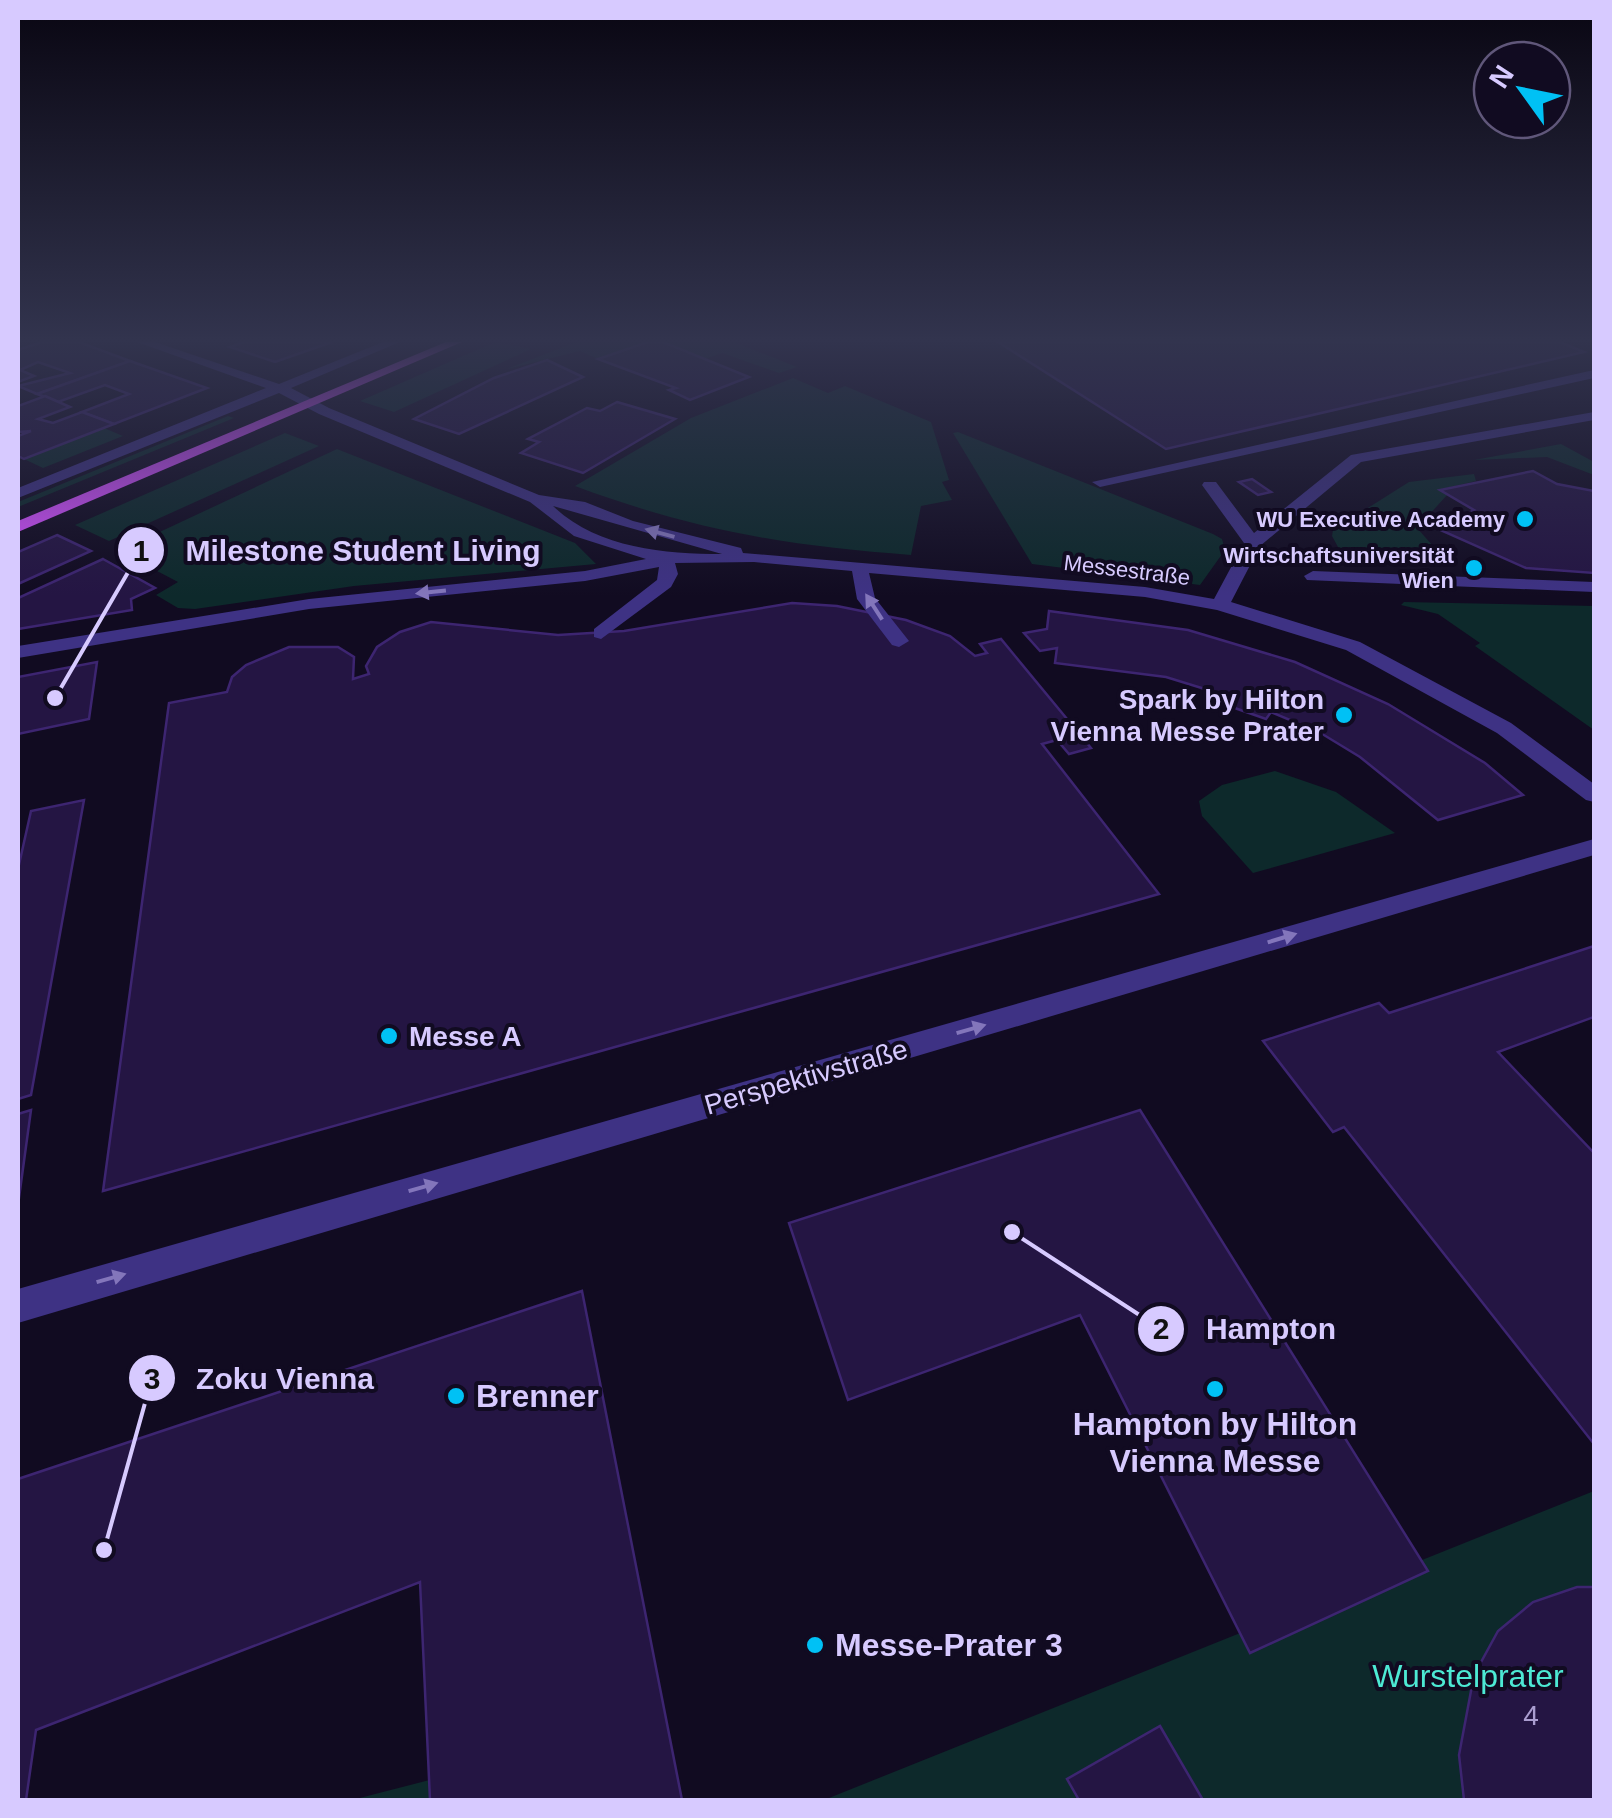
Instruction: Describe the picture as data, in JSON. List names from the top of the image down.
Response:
{
  "streets": {
    "street": ["Messestraße", "Perspektivstraße"]
  },
  "one_way": ["Perspektivstraße"],
  "parks": ["Wurstelprater"],
  "places": [
    "WU Executive Academy",
    "Wirtschaftsuniversität Wien",
    "Milestone Student Living",
    "Spark by Hilton Vienna Messe Prater",
    "Messe A",
    "Hampton",
    "Hampton by Hilton Vienna Messe",
    "Brenner",
    "Zoku Vienna",
    "Messe-Prater 3"
  ],
  "house_numbers": ["4"],
  "north": "top left"
}
